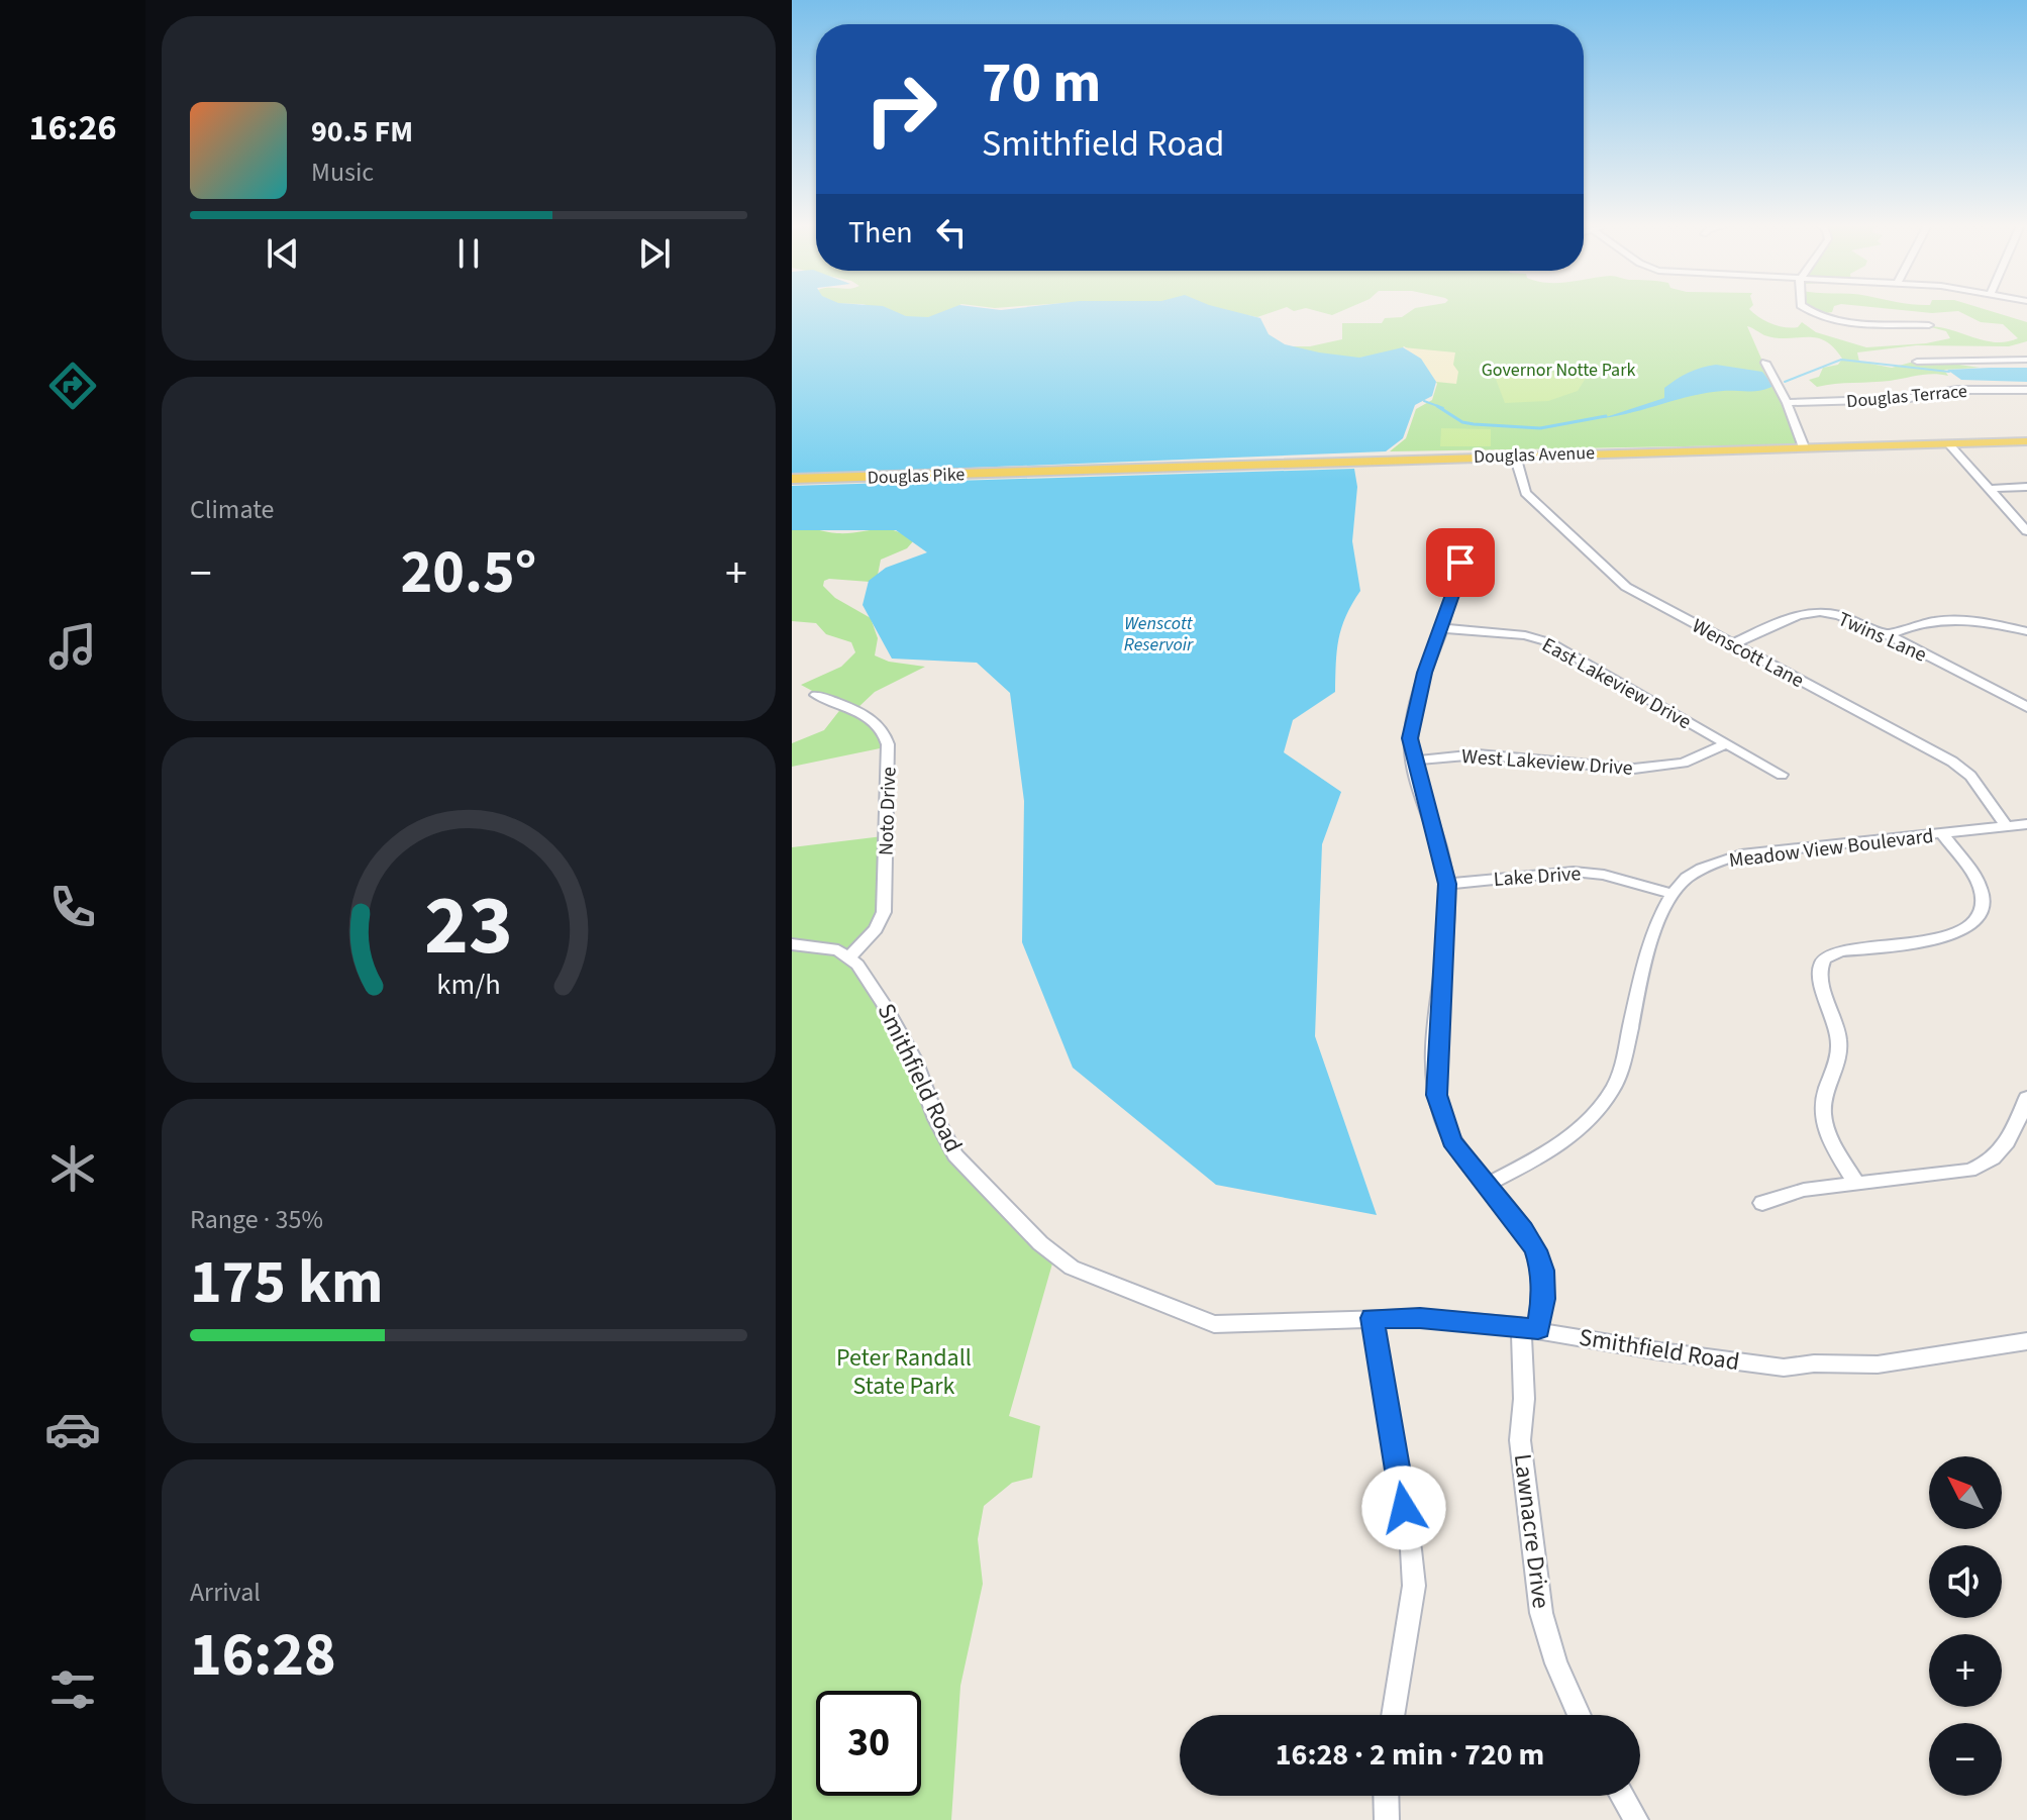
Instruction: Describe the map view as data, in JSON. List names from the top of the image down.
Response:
{
  "streets": {
    "main road": ["Douglas Avenue", "Douglas Pike"],
    "street": [
      "Douglas Terrace",
      "Twins Lane",
      "Wenscott Lane",
      "East Lakeview Drive",
      "West Lakeview Drive",
      "Noto Drive",
      "Meadow View Boulevard",
      "Lake Drive",
      "Smithfield Road",
      "Lawnacre Drive"
    ]
  },
  "crossings": [
    ["Douglas Avenue", "Douglas Pike"],
    ["Douglas Avenue", "Wenscott Lane"],
    ["Twins Lane", "Wenscott Lane"],
    ["Wenscott Lane", "Meadow View Boulevard"],
    ["East Lakeview Drive", "West Lakeview Drive"],
    ["East Lakeview Drive", "Lawnacre Drive"],
    ["West Lakeview Drive", "Lawnacre Drive"],
    ["Noto Drive", "Smithfield Road"],
    ["Meadow View Boulevard", "Lake Drive"],
    ["Meadow View Boulevard", "Lawnacre Drive"],
    ["Lake Drive", "Lawnacre Drive"],
    ["Smithfield Road", "Lawnacre Drive"]
  ],
  "water": ["Wenscott Reservoir"],
  "parks": ["Governor Notte Park", "Peter Randall State Park"],
  "north": "top left",
  "page": {
    "tabs": "16:26",
    "turn": ["70 m", "Smithfield Road"],
    "song": ["90.5 FM", "Music"],
    "then": "Then",
    "tile": [
      "Climate",
      ["Range · 35%", "175 km"],
      ["Arrival", "16:28"]
    ],
    "heat": ["−", "20.5°", "+"],
    "map_buttons": ["+", "−"],
    "limit": "30",
    "trip": "16:28 · 2 min · 720 m",
    "gauge": ["23", "km/h"]
  }
}
